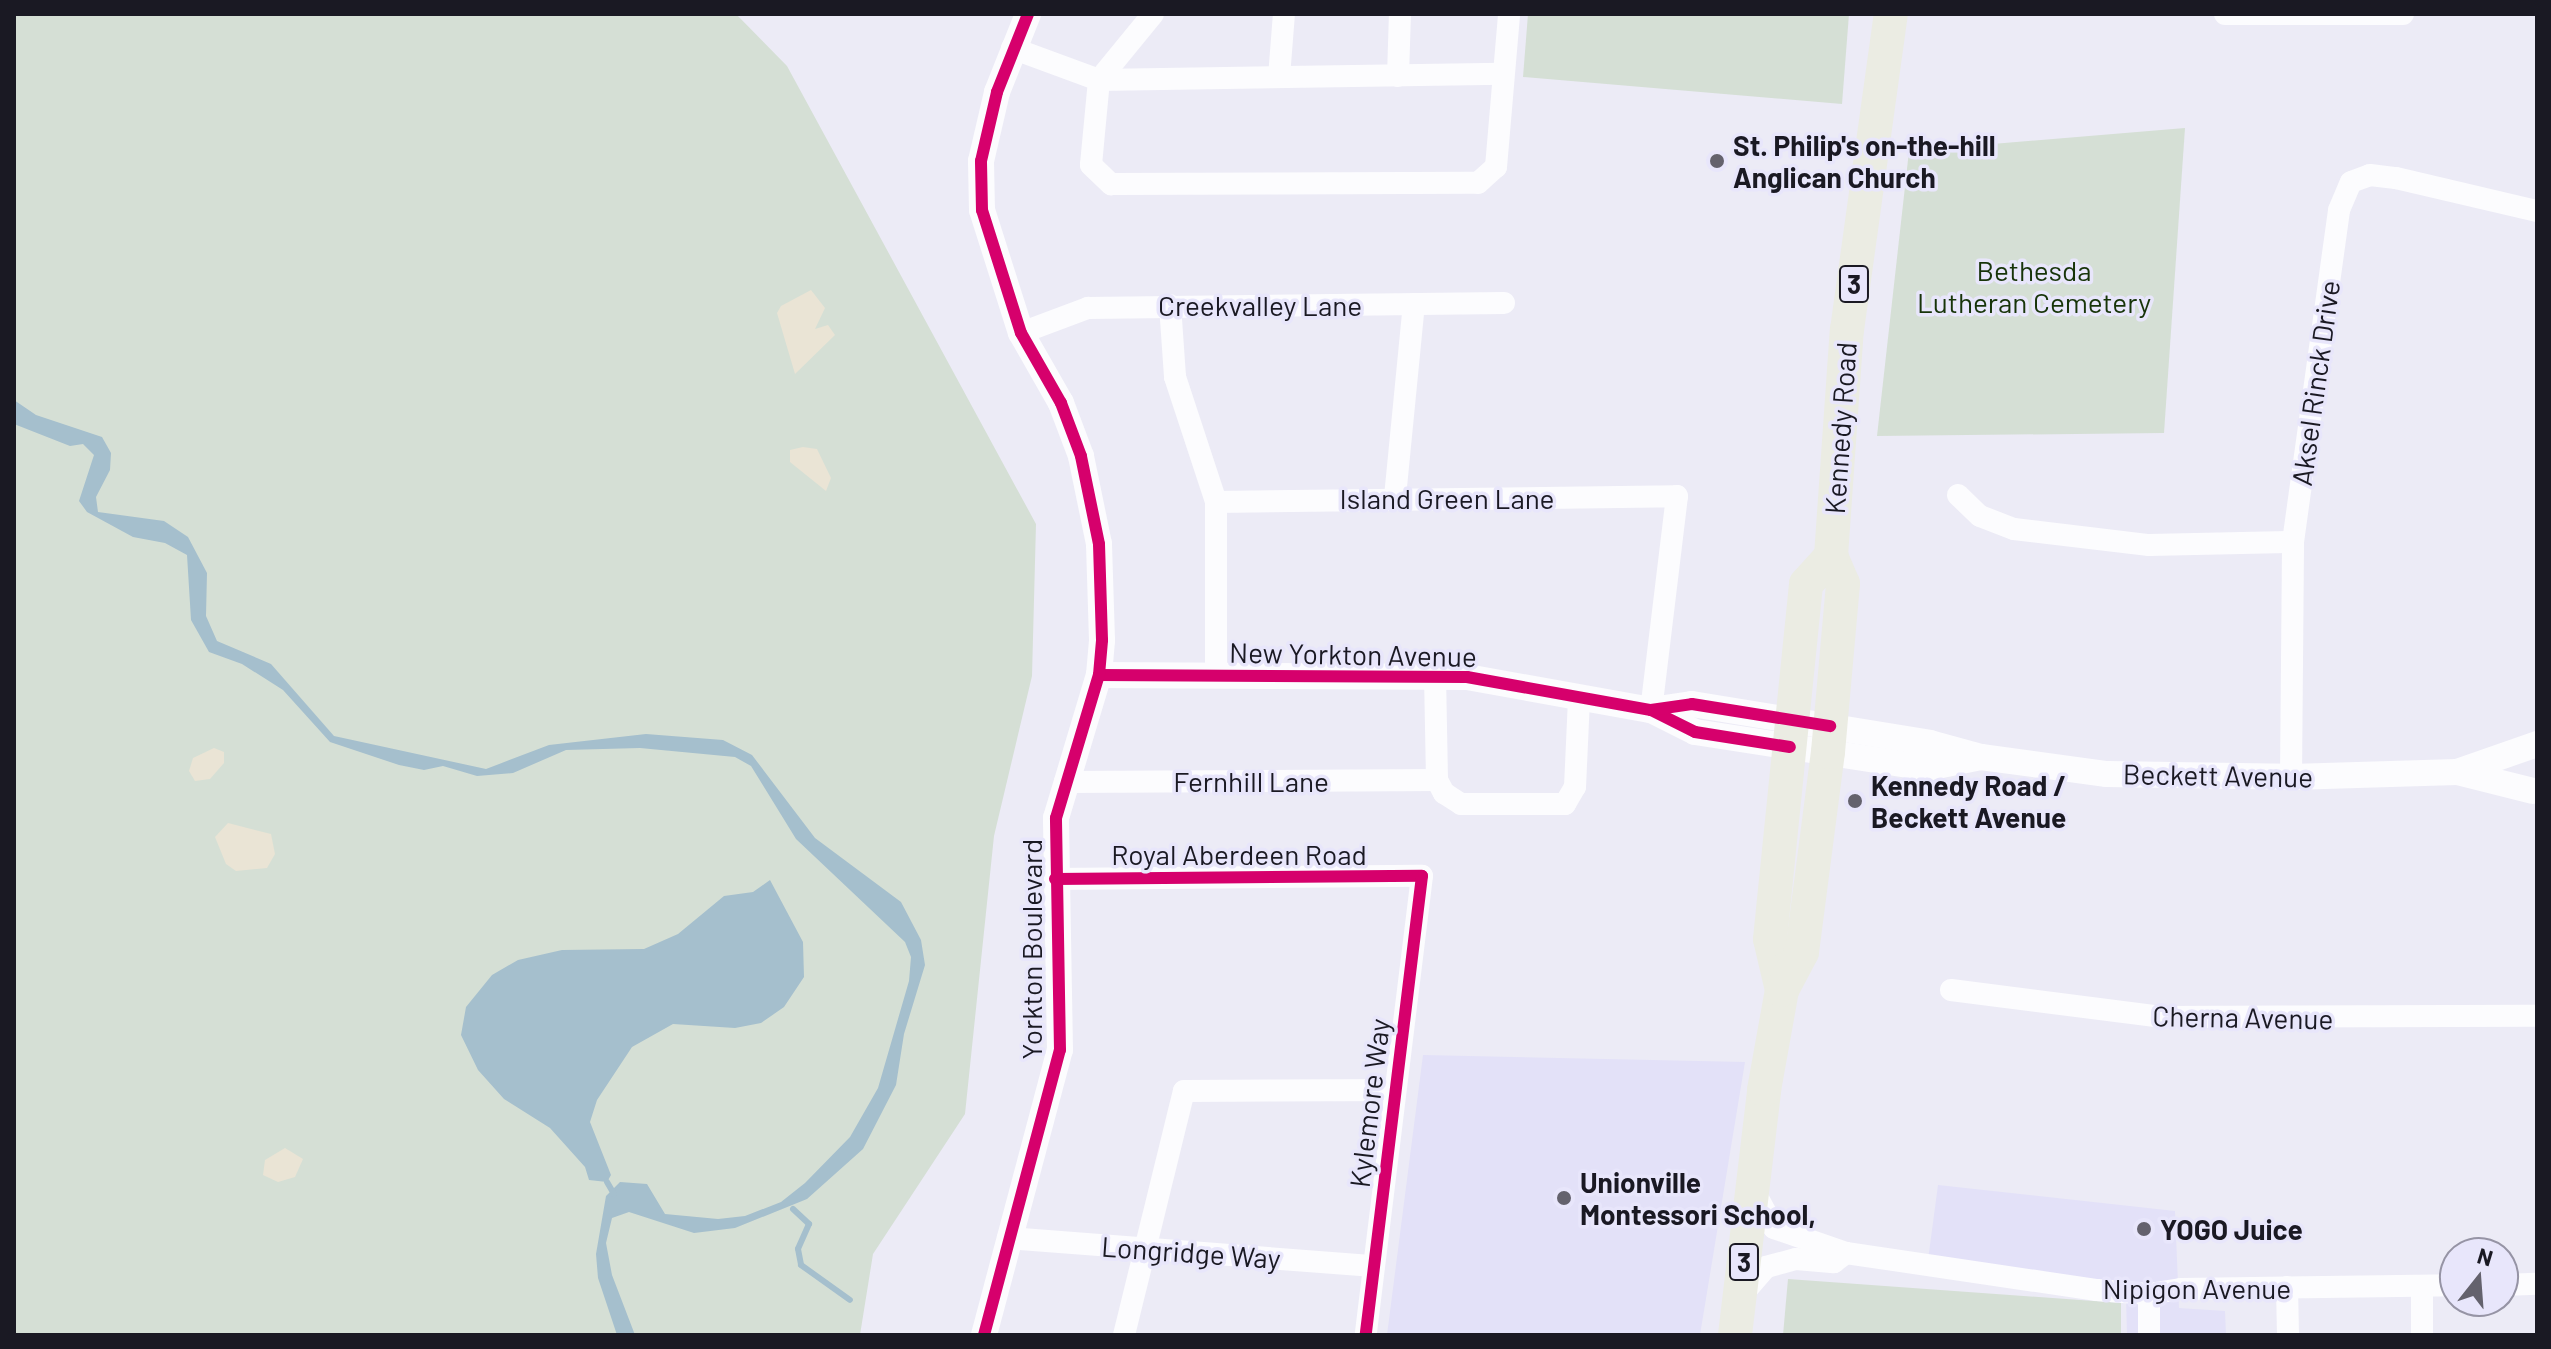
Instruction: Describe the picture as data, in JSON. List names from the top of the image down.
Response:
{
  "streets": {
    "main road": ["3", "Kennedy Road"],
    "street": [
      "Creekvalley Lane",
      "Aksel Rinck Drive",
      "Island Green Lane",
      "New Yorkton Avenue",
      "Beckett Avenue",
      "Fernhill Lane",
      "Royal Aberdeen Road",
      "Yorkton Boulevard",
      "Cherna Avenue",
      "Kylemore Way",
      "Longridge Way",
      "Nipigon Avenue"
    ]
  },
  "crossings": [
    ["Creekvalley Lane", "Yorkton Boulevard"],
    ["Aksel Rinck Drive", "Beckett Avenue"],
    ["Kennedy Road", "New Yorkton Avenue"],
    ["Kennedy Road", "Beckett Avenue"],
    ["Kennedy Road", "Nipigon Avenue"],
    ["Island Green Lane", "New Yorkton Avenue"],
    ["New Yorkton Avenue", "Beckett Avenue"],
    ["New Yorkton Avenue", "Yorkton Boulevard"],
    ["Fernhill Lane", "Yorkton Boulevard"],
    ["Royal Aberdeen Road", "Yorkton Boulevard"],
    ["Royal Aberdeen Road", "Kylemore Way"],
    ["Yorkton Boulevard", "Longridge Way"],
    ["Kylemore Way", "Longridge Way"]
  ],
  "parks": ["Bethesda Lutheran Cemetery"],
  "places": [
    "St. Philip's on-the-hill Anglican Church",
    "Kennedy Road / Beckett Avenue",
    "Unionville Montessori School,",
    "YOGO Juice"
  ],
  "north": "top"
}
